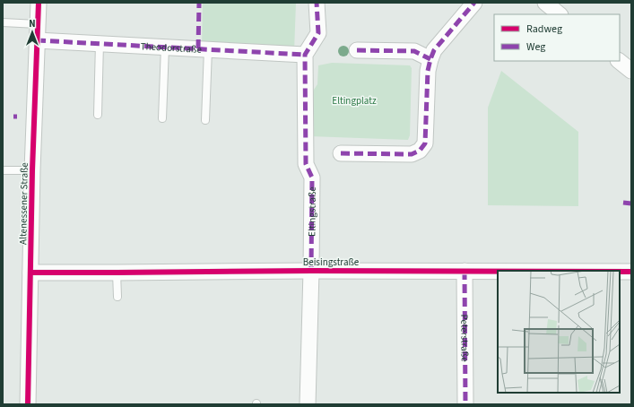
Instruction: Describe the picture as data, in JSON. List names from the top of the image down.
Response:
{
  "streets": {
    "street": [
      "Theodorstraße",
      "Altenessener Straße",
      "Eltingstraße",
      "Beisingstraße",
      "Peterstraße"
    ]
  },
  "crossings": [
    ["Theodorstraße", "Altenessener Straße"],
    ["Theodorstraße", "Eltingstraße"],
    ["Altenessener Straße", "Beisingstraße"],
    ["Eltingstraße", "Beisingstraße"],
    ["Beisingstraße", "Peterstraße"]
  ],
  "parks": ["Eltingplatz"],
  "legend": ["Radweg", "Weg"],
  "north": "top"
}
